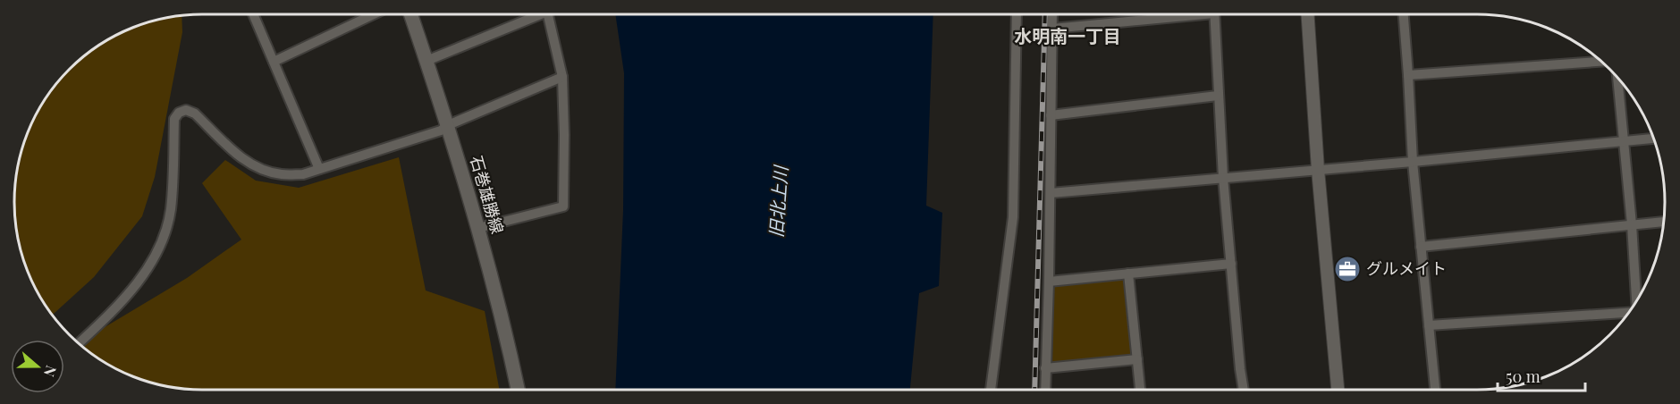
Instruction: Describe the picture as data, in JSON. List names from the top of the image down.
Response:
{
  "streets": {
    "main road": ["石巻雄勝線"]
  },
  "districts": ["水明南一丁目"],
  "water": ["旧北上川"],
  "places": {
    "office": ["グルメイト"]
  },
  "scale_bar": "50 m",
  "north": "right"
}
